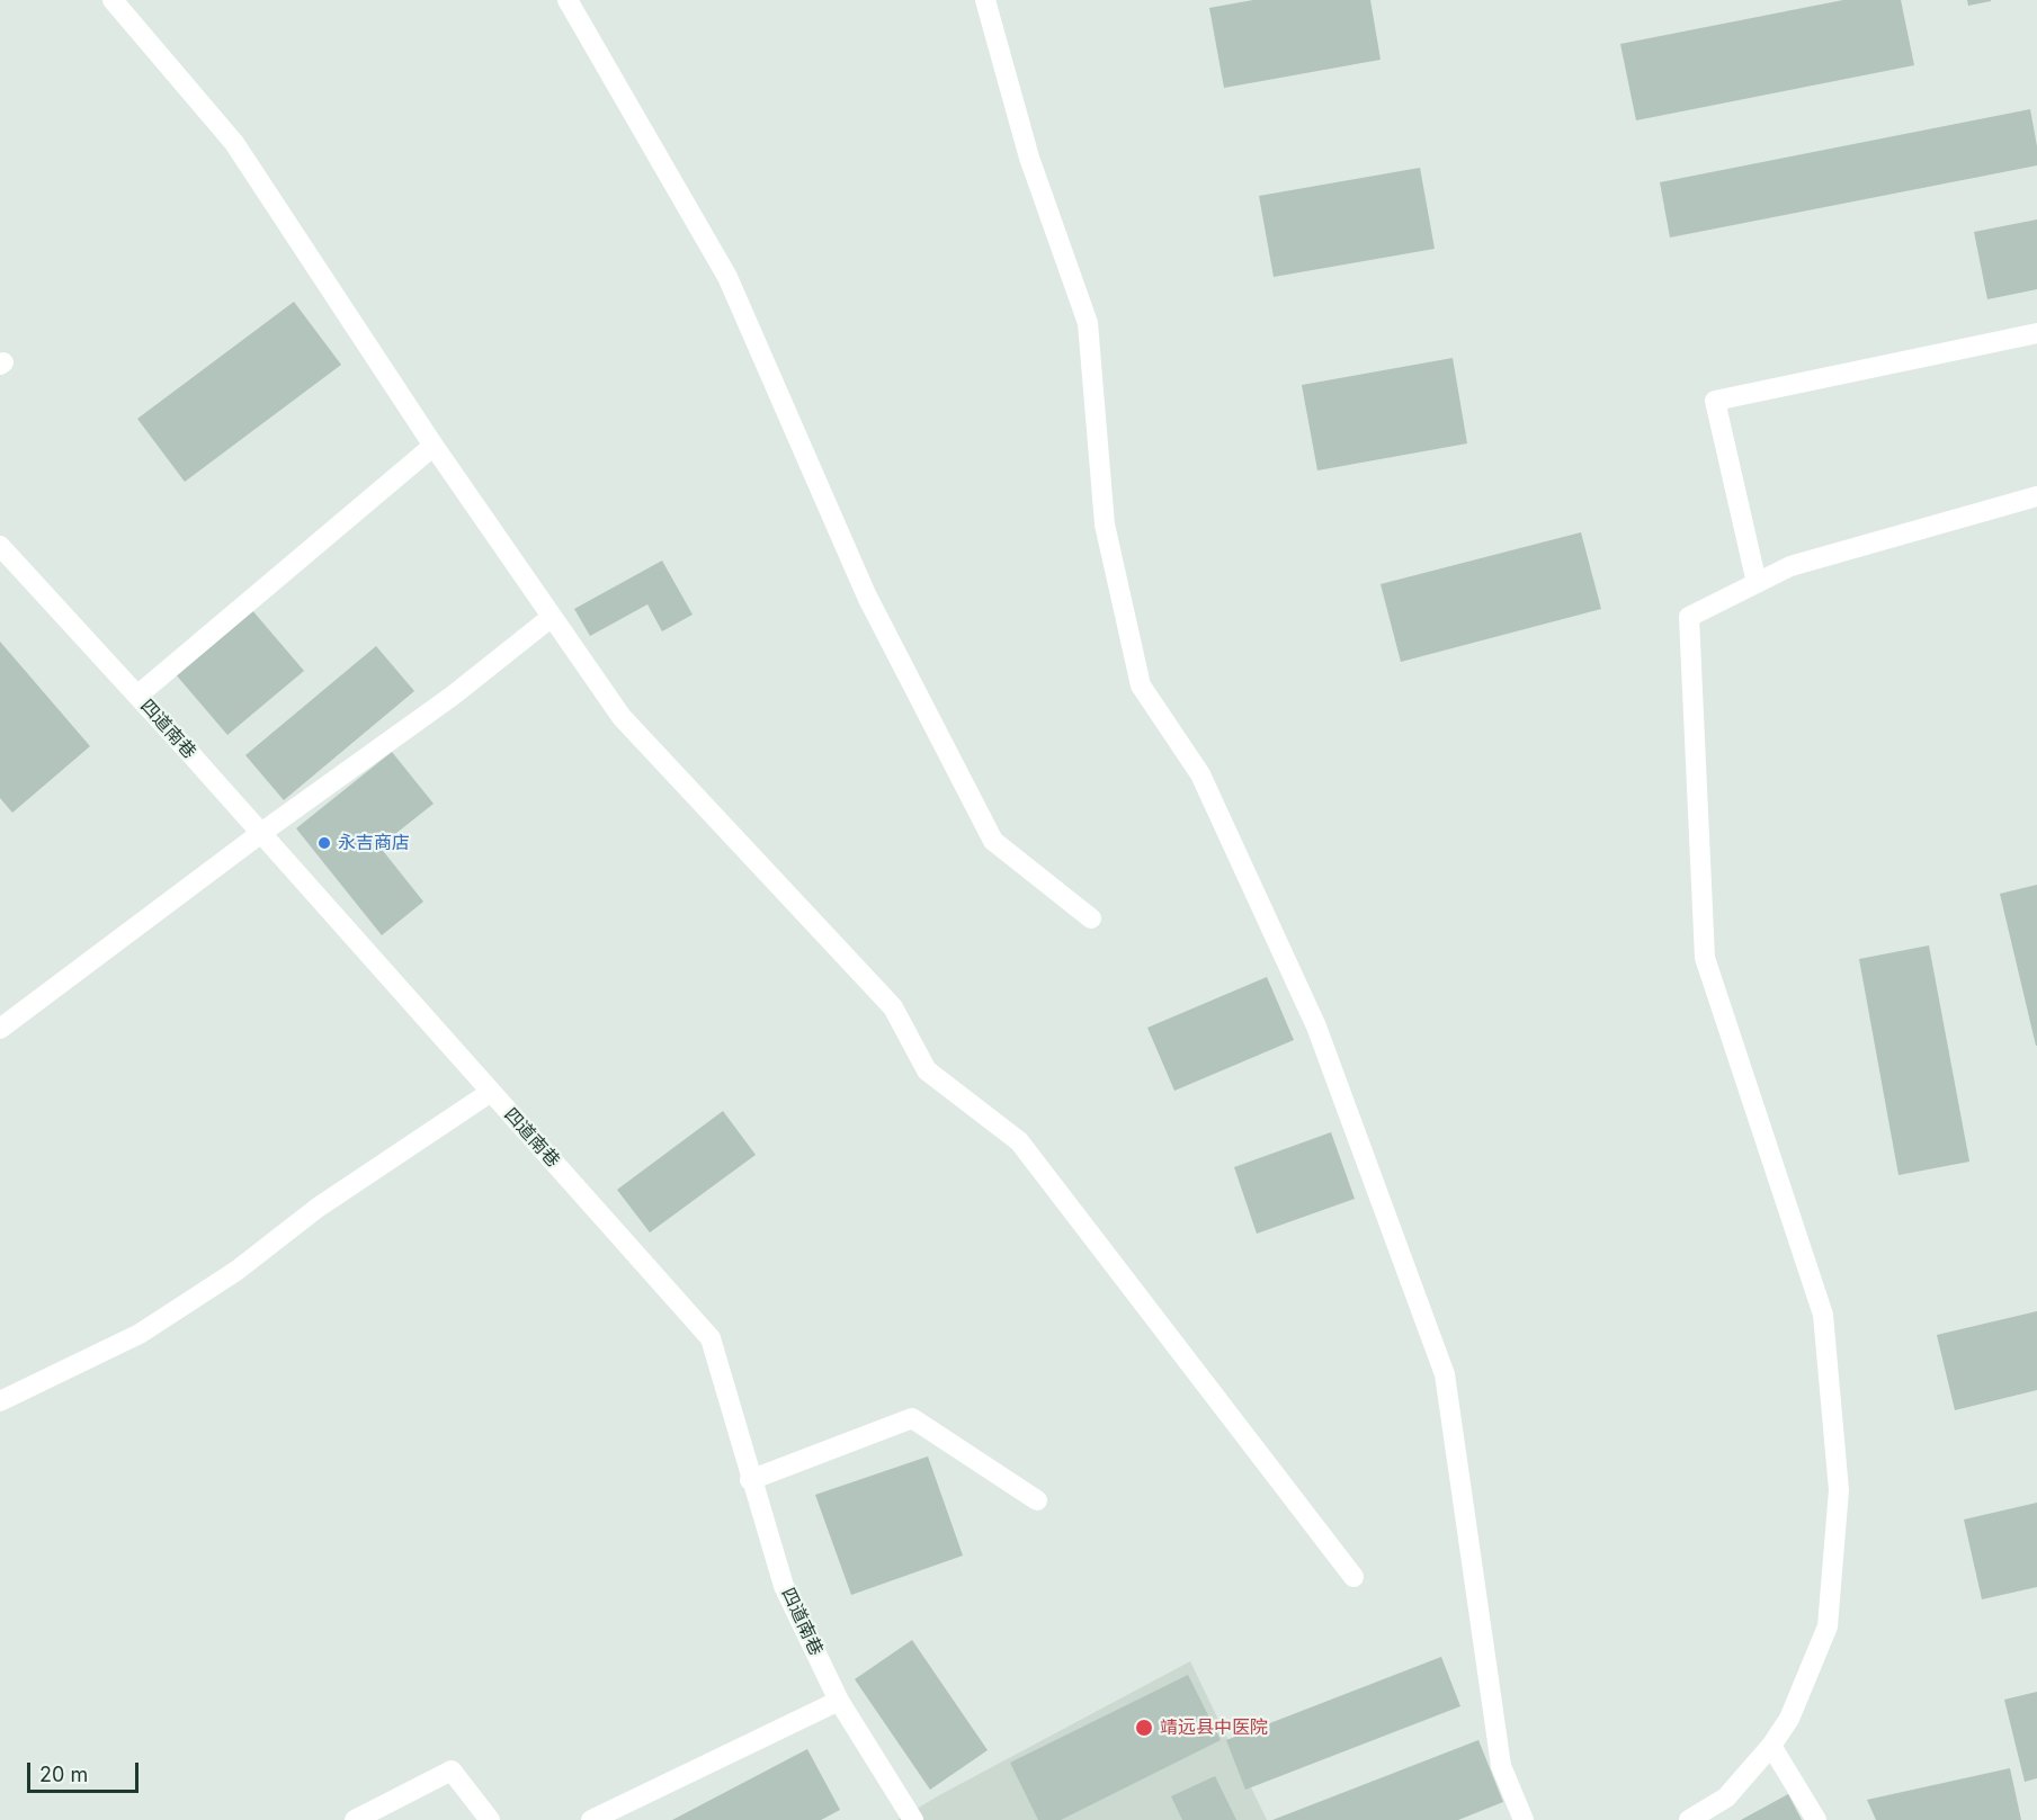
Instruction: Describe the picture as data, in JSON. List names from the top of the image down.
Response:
{
  "streets": {
    "street": ["四道南巷"]
  },
  "places": ["永吉商店", "靖远县中医院"],
  "scale_bar": "20 m"
}
